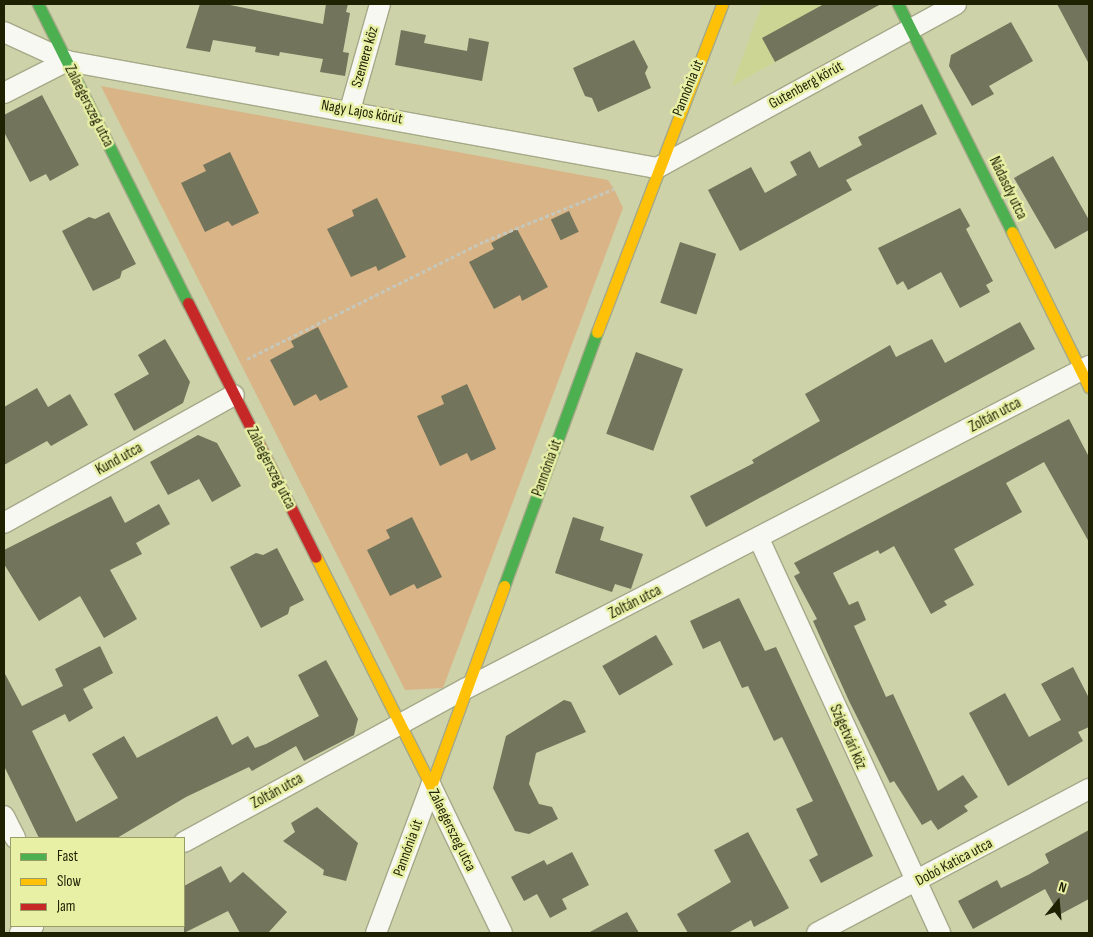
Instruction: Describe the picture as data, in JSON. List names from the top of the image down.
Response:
{
  "streets": {
    "street": [
      "Szemere köz",
      "Gutenberg körút",
      "Pannónia út",
      "Zalaegerszeg utca",
      "Nagy Lajos körút",
      "Nádasdy utca",
      "Zoltán utca",
      "Kund utca",
      "Szigetvári köz",
      "Dobó Katica utca"
    ]
  },
  "crossings": [
    ["Szemere köz", "Nagy Lajos körút"],
    ["Gutenberg körút", "Pannónia út"],
    ["Gutenberg körút", "Nagy Lajos körút"],
    ["Gutenberg körút", "Nádasdy utca"],
    ["Pannónia út", "Zalaegerszeg utca"],
    ["Pannónia út", "Nagy Lajos körút"],
    ["Pannónia út", "Zoltán utca"],
    ["Zalaegerszeg utca", "Nagy Lajos körút"],
    ["Zalaegerszeg utca", "Zoltán utca"],
    ["Zalaegerszeg utca", "Kund utca"],
    ["Nádasdy utca", "Zoltán utca"],
    ["Zoltán utca", "Szigetvári köz"],
    ["Szigetvári köz", "Dobó Katica utca"]
  ],
  "legend": ["Fast", "Slow", "Jam"],
  "north": "top"
}
